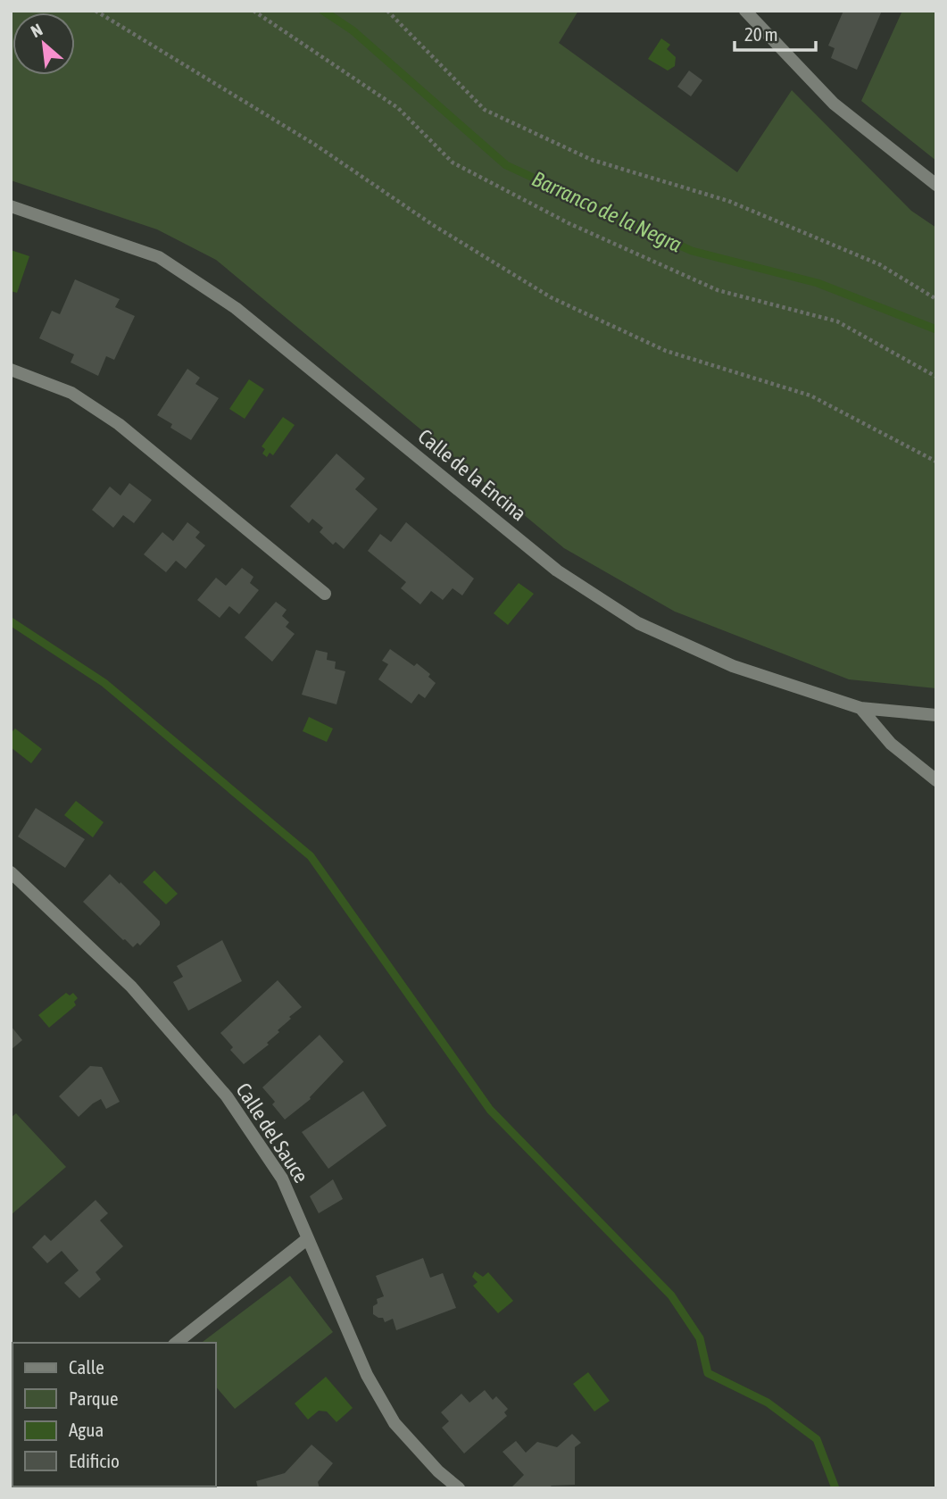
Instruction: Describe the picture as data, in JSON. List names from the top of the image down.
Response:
{
  "streets": {
    "street": ["Calle de la Encina", "Calle del Sauce"]
  },
  "water": ["Barranco de la Negra"],
  "legend": [
    "Calle",
    "Parque",
    "Agua",
    "Edificio"
  ],
  "scale_bar": "20 m",
  "north": "top left"
}
